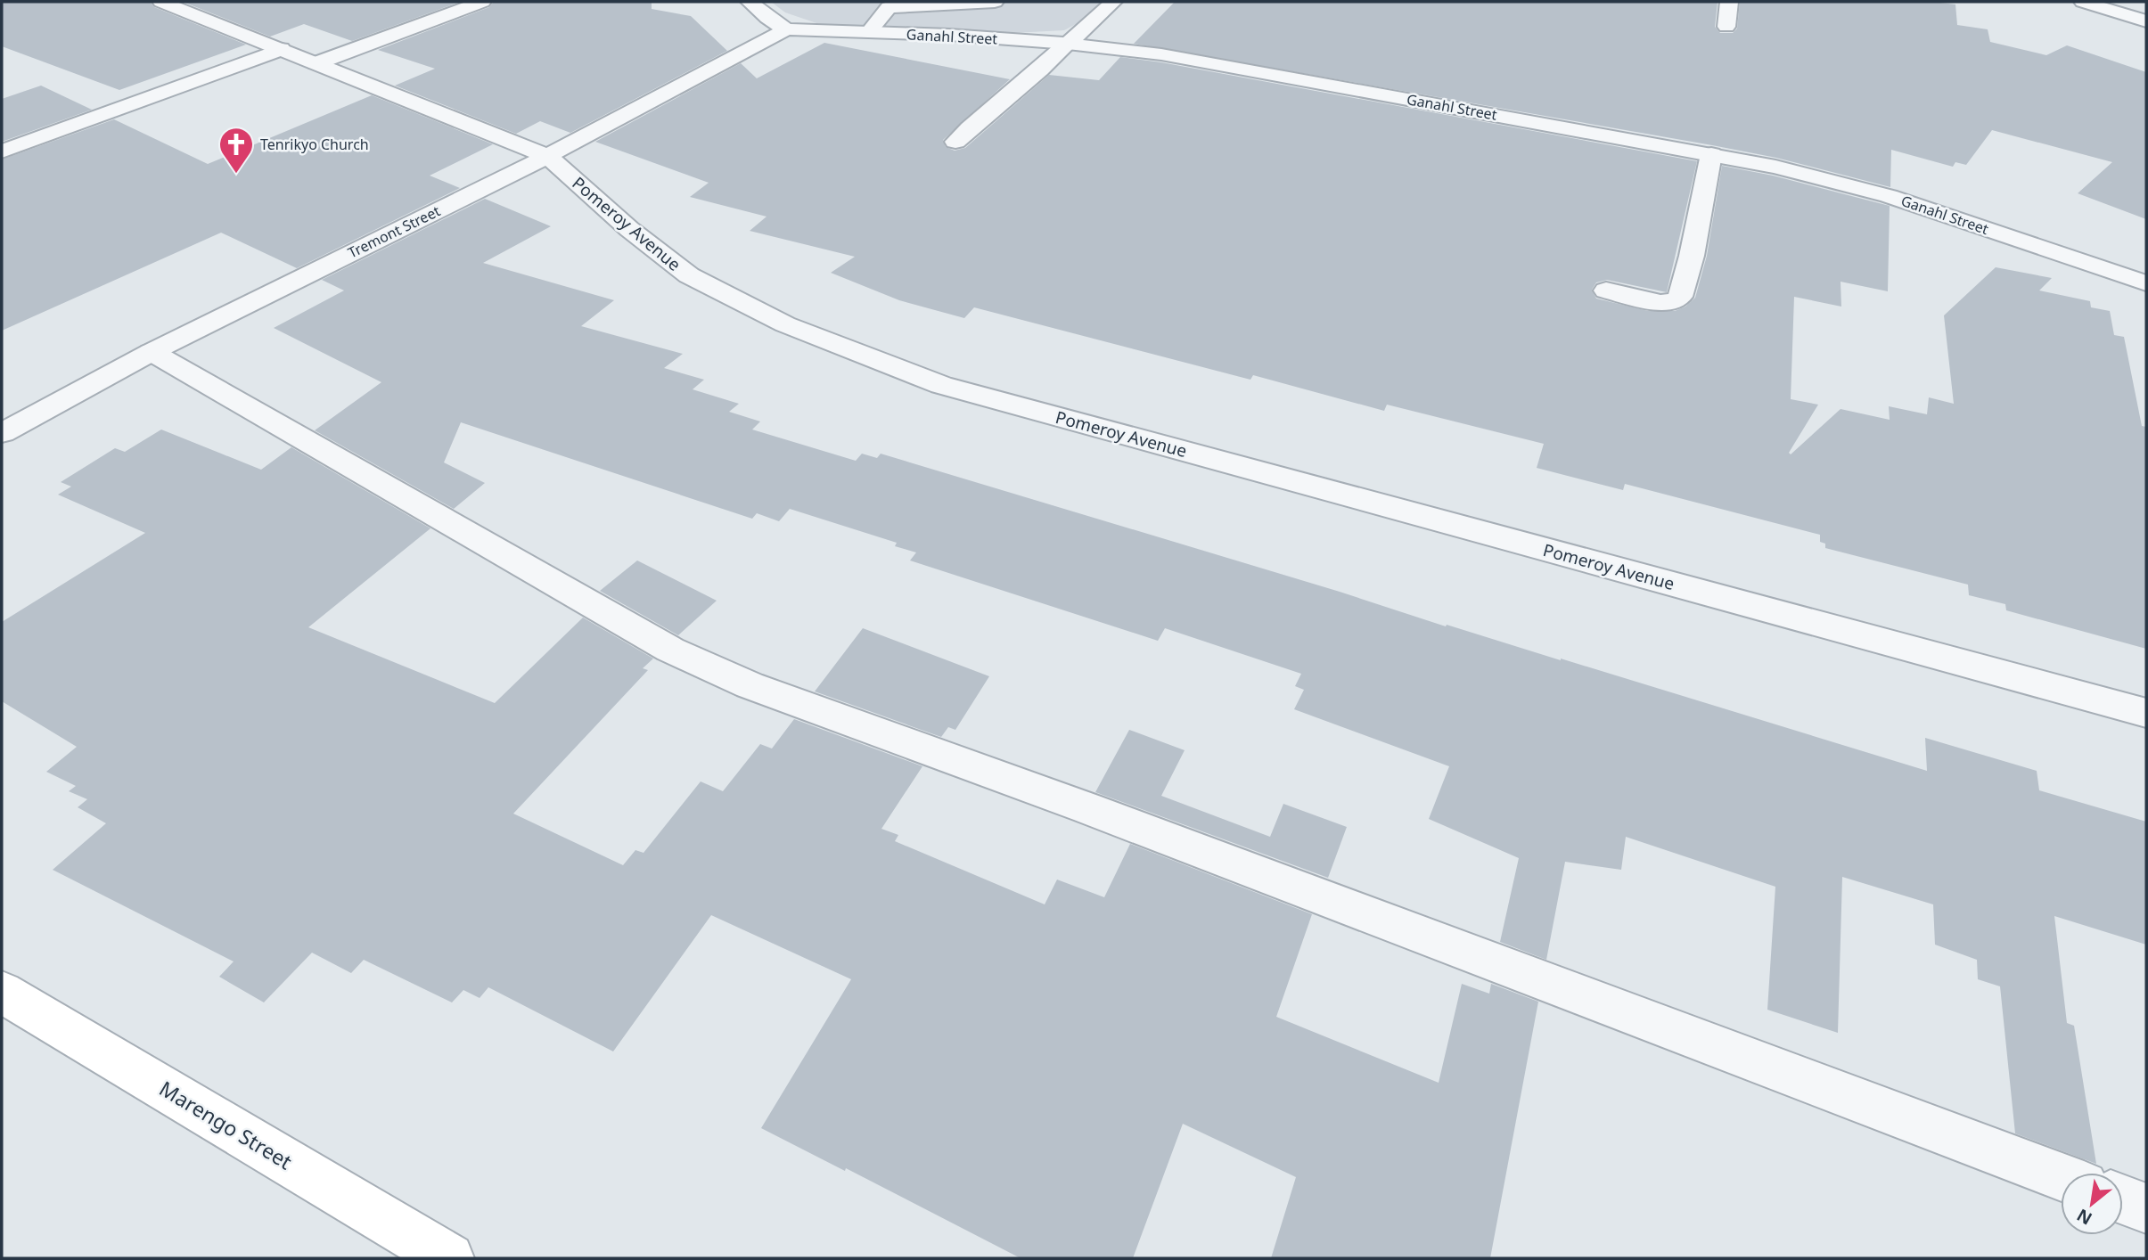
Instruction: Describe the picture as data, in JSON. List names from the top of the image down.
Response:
{
  "streets": {
    "main road": ["Marengo Street"],
    "street": ["Ganahl Street", "Pomeroy Avenue", "Tremont Street"]
  },
  "crossings": [
    ["Ganahl Street", "Tremont Street"],
    ["Pomeroy Avenue", "Tremont Street"]
  ],
  "places": {
    "church": ["Tenrikyo Church"]
  },
  "north": "bottom left"
}
